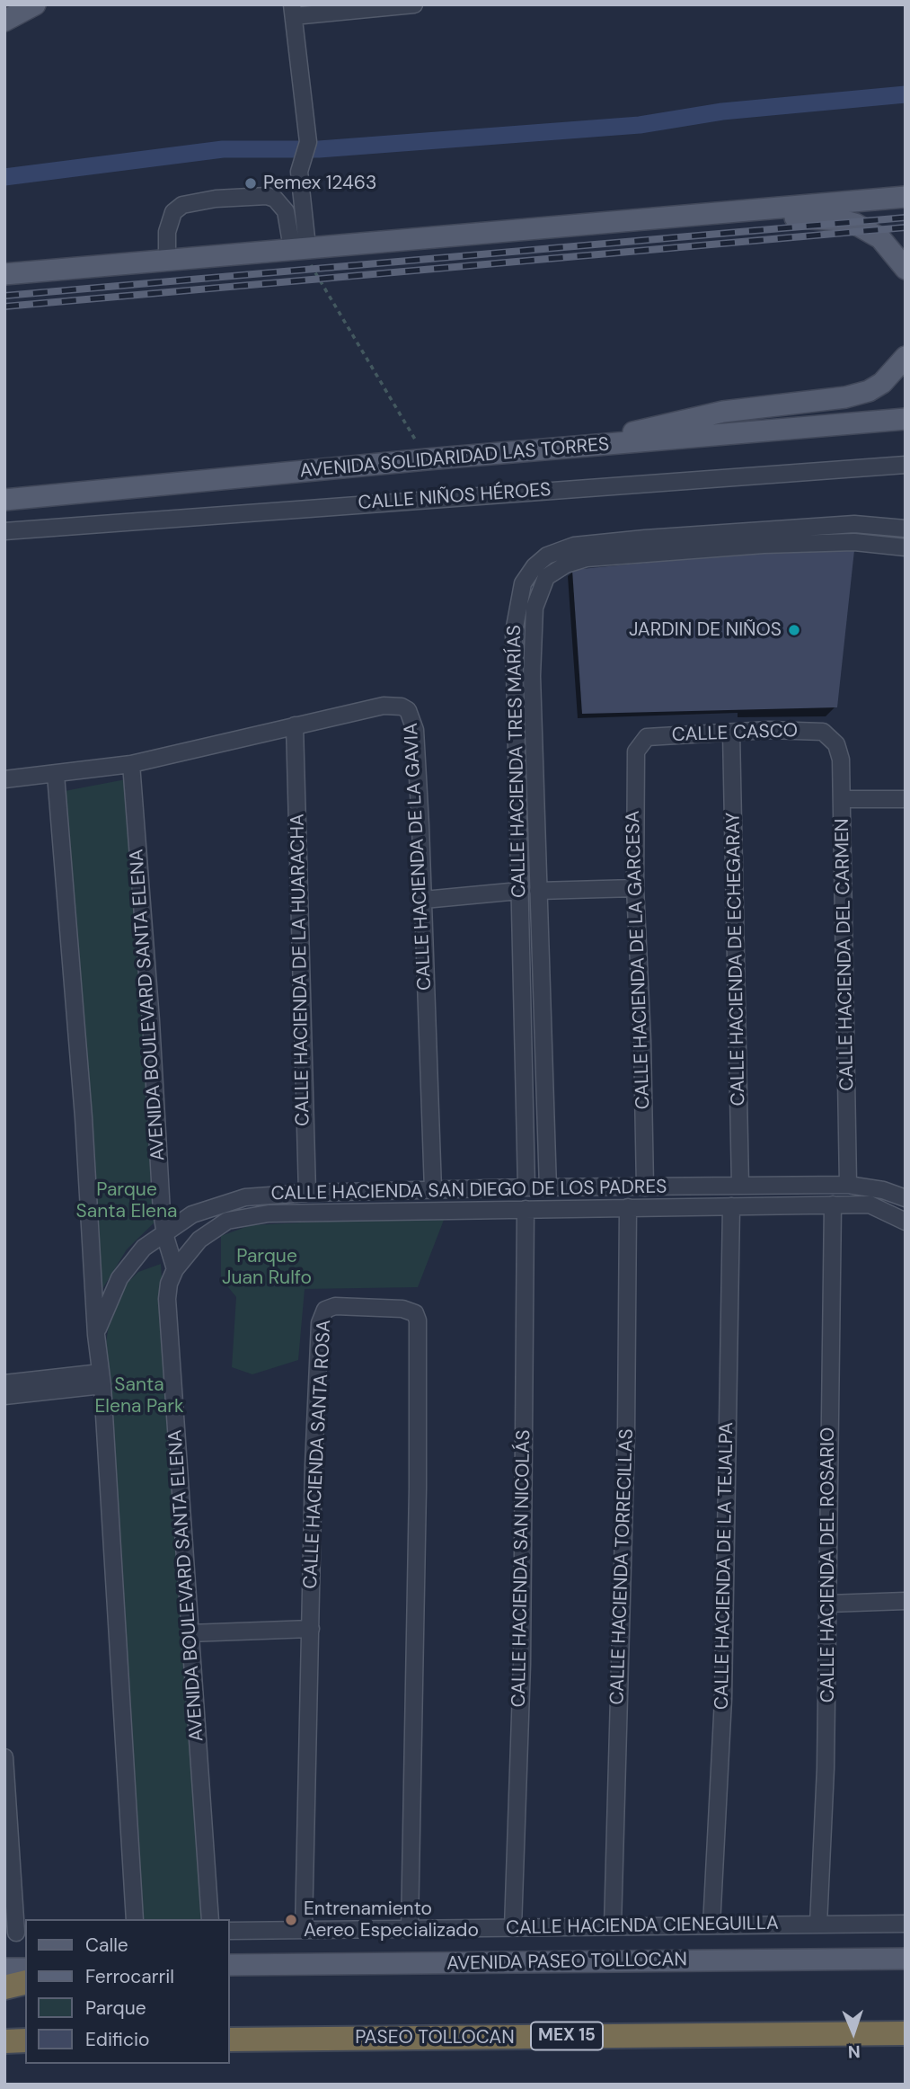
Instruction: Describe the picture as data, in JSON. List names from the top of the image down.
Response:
{
  "streets": {
    "highway": ["MEX 15", "PASEO TOLLOCAN"],
    "main road": ["AVENIDA SOLIDARIDAD LAS TORRES", "AVENIDA PASEO TOLLOCAN"],
    "street": [
      "CALLE NIÑOS HÉROES",
      "CALLE CASCO",
      "CALLE HACIENDA TRES MARÍAS",
      "CALLE HACIENDA DE LA GAVIA",
      "CALLE HACIENDA DEL CARMEN",
      "CALLE HACIENDA DE ECHEGARAY",
      "CALLE HACIENDA DE LA GARCESA",
      "CALLE HACIENDA DE LA HUARACHA",
      "AVENIDA BOULEVARD SANTA ELENA",
      "CALLE HACIENDA SAN DIEGO DE LOS PADRES",
      "CALLE HACIENDA SANTA ROSA",
      "CALLE HACIENDA DEL ROSARIO",
      "CALLE HACIENDA DE LA TEJALPA",
      "CALLE HACIENDA TORRECILLAS",
      "CALLE HACIENDA SAN NICOLÁS",
      "CALLE HACIENDA CIENEGUILLA"
    ]
  },
  "crossings": [
    ["CALLE CASCO", "CALLE HACIENDA DEL CARMEN"],
    ["CALLE CASCO", "CALLE HACIENDA DE ECHEGARAY"],
    ["CALLE CASCO", "CALLE HACIENDA DE LA GARCESA"],
    ["CALLE HACIENDA TRES MARÍAS", "CALLE HACIENDA SAN DIEGO DE LOS PADRES"],
    ["CALLE HACIENDA DE LA GAVIA", "CALLE HACIENDA DE LA HUARACHA"],
    ["CALLE HACIENDA DE LA GAVIA", "AVENIDA BOULEVARD SANTA ELENA"],
    ["CALLE HACIENDA DE LA GAVIA", "CALLE HACIENDA SAN DIEGO DE LOS PADRES"],
    ["CALLE HACIENDA DEL CARMEN", "CALLE HACIENDA SAN DIEGO DE LOS PADRES"],
    ["CALLE HACIENDA DE ECHEGARAY", "CALLE HACIENDA SAN DIEGO DE LOS PADRES"],
    ["CALLE HACIENDA DE LA GARCESA", "CALLE HACIENDA SAN DIEGO DE LOS PADRES"],
    ["CALLE HACIENDA DE LA HUARACHA", "CALLE HACIENDA SAN DIEGO DE LOS PADRES"],
    ["AVENIDA BOULEVARD SANTA ELENA", "CALLE HACIENDA SAN DIEGO DE LOS PADRES"],
    ["CALLE HACIENDA SAN DIEGO DE LOS PADRES", "CALLE HACIENDA DEL ROSARIO"],
    ["CALLE HACIENDA SAN DIEGO DE LOS PADRES", "CALLE HACIENDA DE LA TEJALPA"],
    ["CALLE HACIENDA SAN DIEGO DE LOS PADRES", "CALLE HACIENDA TORRECILLAS"],
    ["CALLE HACIENDA SAN DIEGO DE LOS PADRES", "CALLE HACIENDA SAN NICOLÁS"],
    ["CALLE HACIENDA SANTA ROSA", "CALLE HACIENDA CIENEGUILLA"],
    ["CALLE HACIENDA DEL ROSARIO", "CALLE HACIENDA CIENEGUILLA"],
    ["CALLE HACIENDA DE LA TEJALPA", "CALLE HACIENDA CIENEGUILLA"],
    ["CALLE HACIENDA TORRECILLAS", "CALLE HACIENDA CIENEGUILLA"],
    ["CALLE HACIENDA SAN NICOLÁS", "CALLE HACIENDA CIENEGUILLA"]
  ],
  "parks": ["Parque Santa Elena", "Parque Juan Rulfo", "Santa Elena Park"],
  "places": ["Pemex 12463", "JARDIN DE NIÑOS", "Entrenamiento Aereo Especializado"],
  "legend": [
    "Calle",
    "Ferrocarril",
    "Parque",
    "Edificio"
  ],
  "north": "bottom"
}
